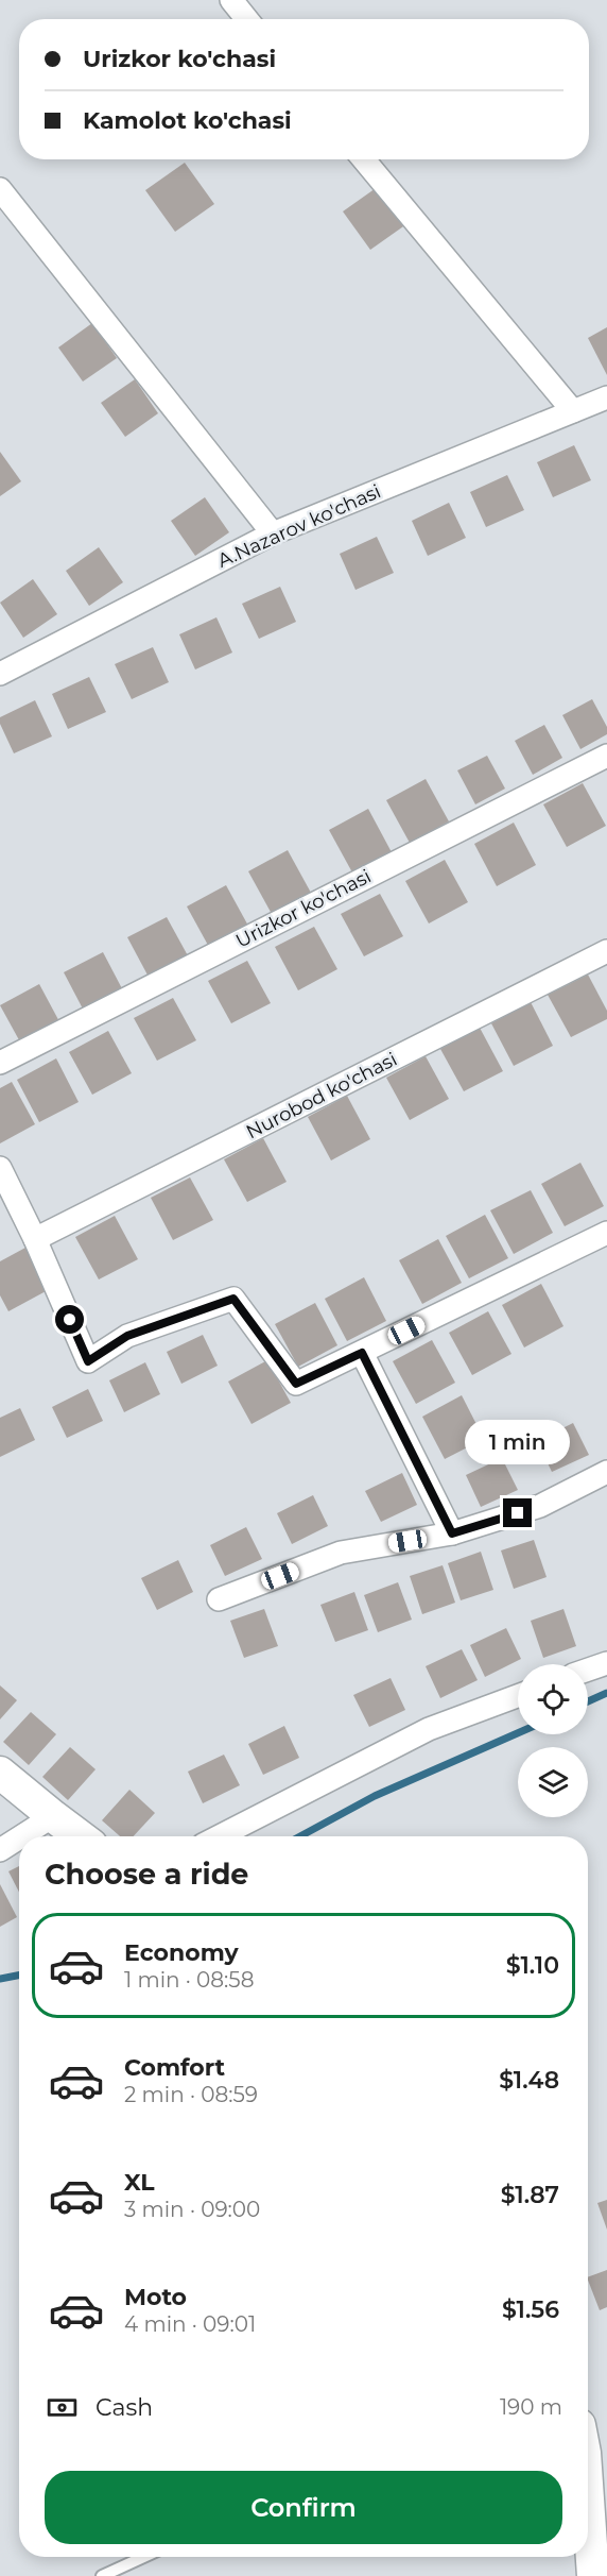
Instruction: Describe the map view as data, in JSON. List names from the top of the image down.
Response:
{
  "streets": {
    "street": ["A.Nazarov ko'chasi", "Urizkor ko'chasi", "Nurobod ko'chasi"]
  },
  "page": {
    "banner": ["Urizkor ko'chasi", "Kamolot ko'chasi"],
    "bubble": "1 min",
    "heading": "Choose a ride",
    "list": [
      {
        "name": "Economy",
        "note": "1 min · 08:58",
        "value": "$1.10"
      },
      {
        "name": "Comfort",
        "note": "2 min · 08:59",
        "value": "$1.48"
      },
      {
        "name": "XL",
        "note": "3 min · 09:00",
        "value": "$1.87"
      },
      {
        "name": "Moto",
        "note": "4 min · 09:01",
        "value": "$1.56"
      }
    ],
    "pay": ["Cash", "190 m"],
    "buttons": "Confirm"
  }
}
